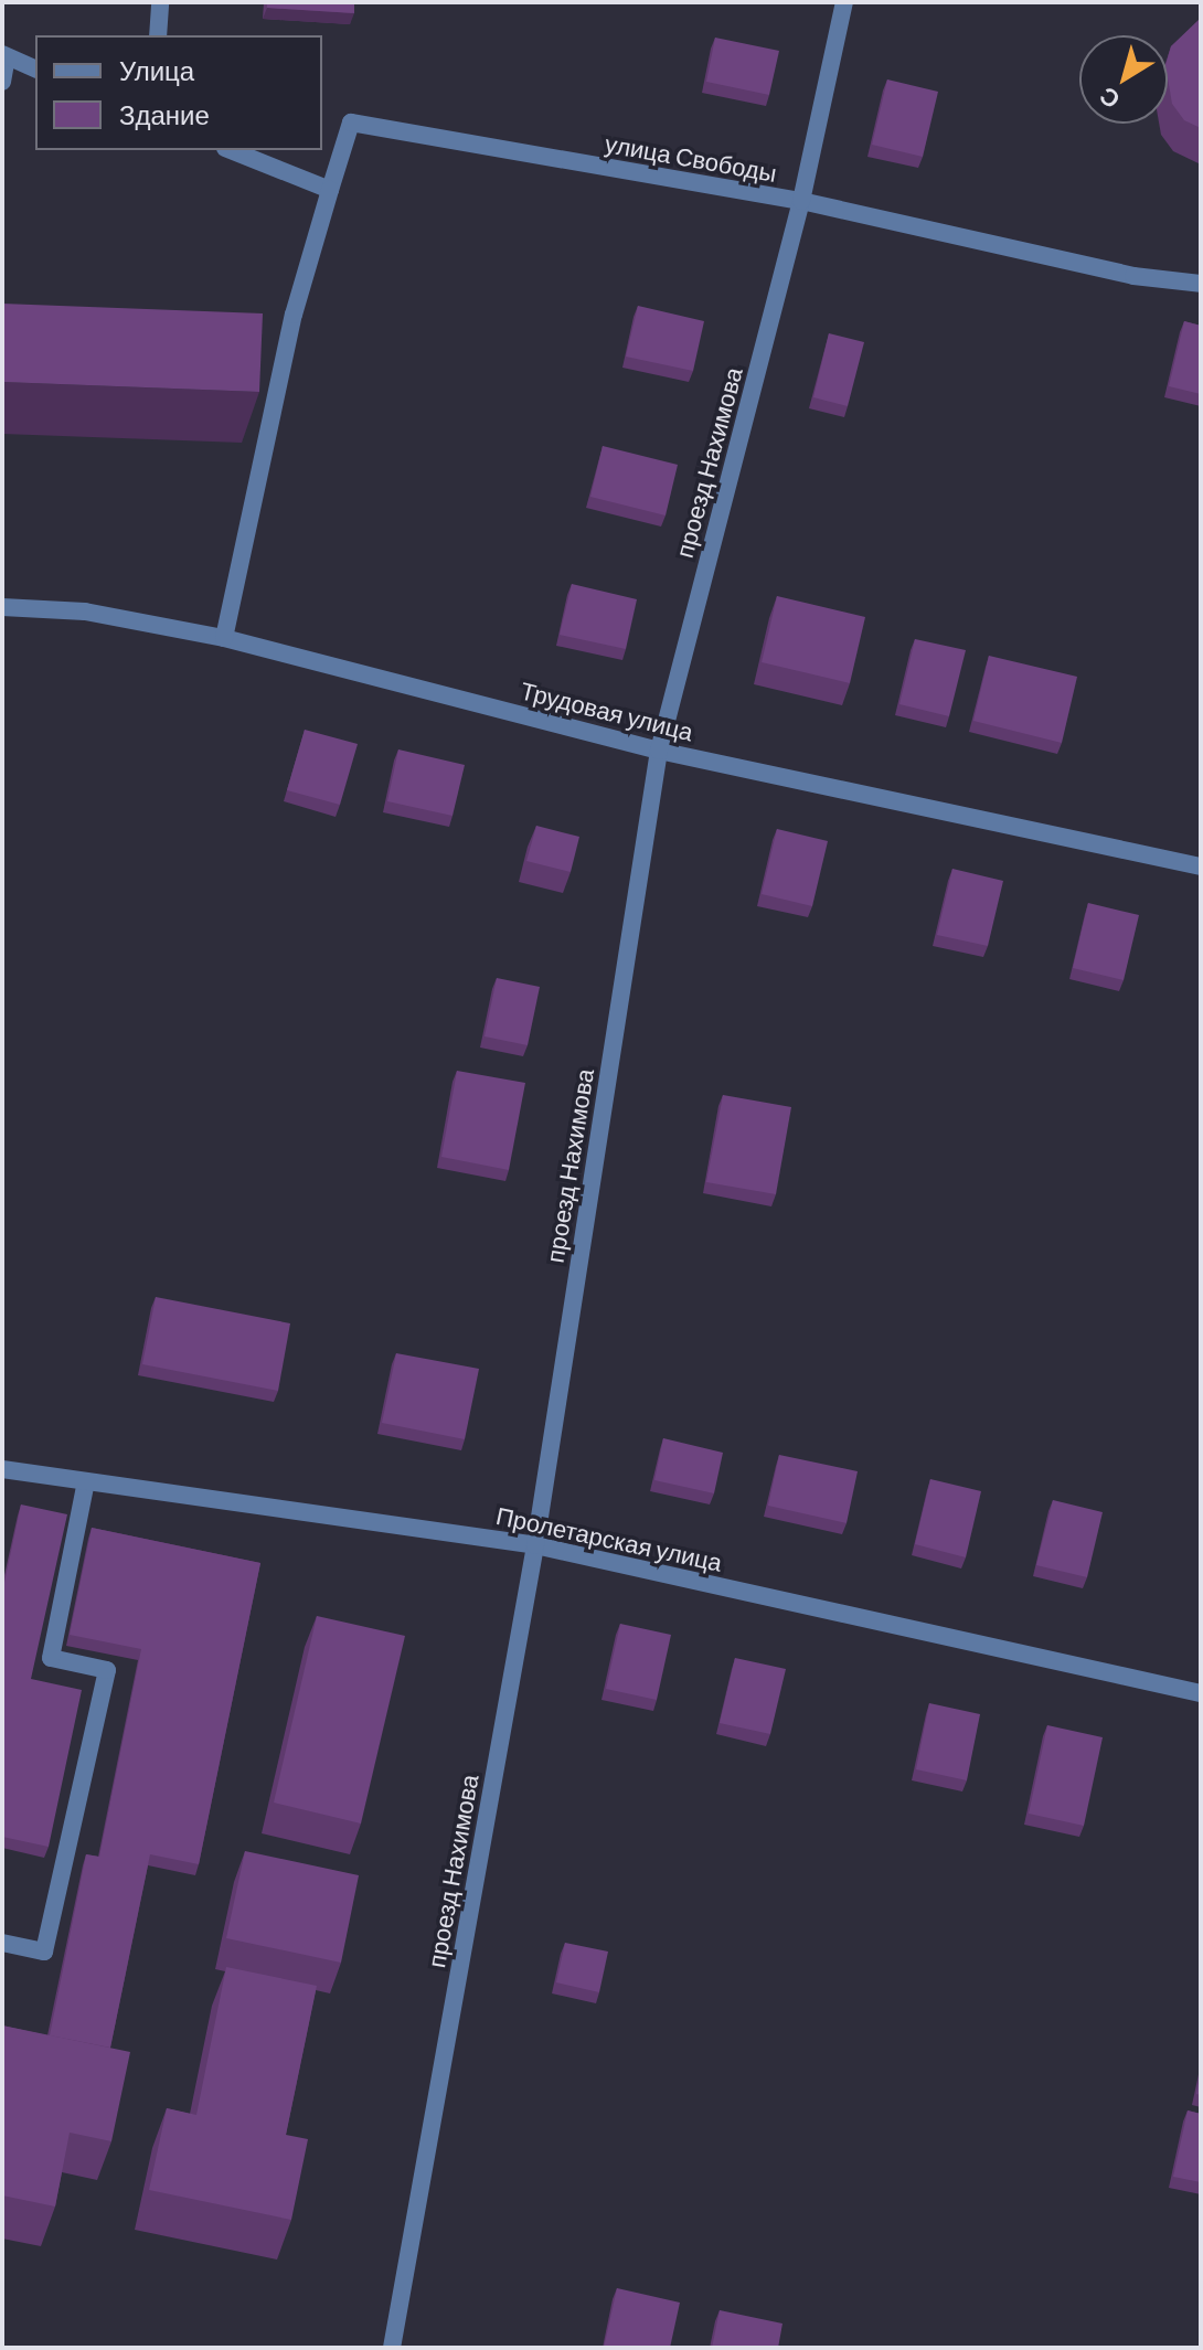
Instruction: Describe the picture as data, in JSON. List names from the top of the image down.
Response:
{
  "streets": {
    "street": [
      "улица Свободы",
      "проезд Нахимова",
      "Трудовая улица",
      "Пролетарская улица"
    ]
  },
  "crossings": [
    ["улица Свободы", "проезд Нахимова"],
    ["проезд Нахимова", "Трудовая улица"],
    ["проезд Нахимова", "Пролетарская улица"]
  ],
  "legend": ["Улица", "Здание"],
  "north": "bottom left"
}
